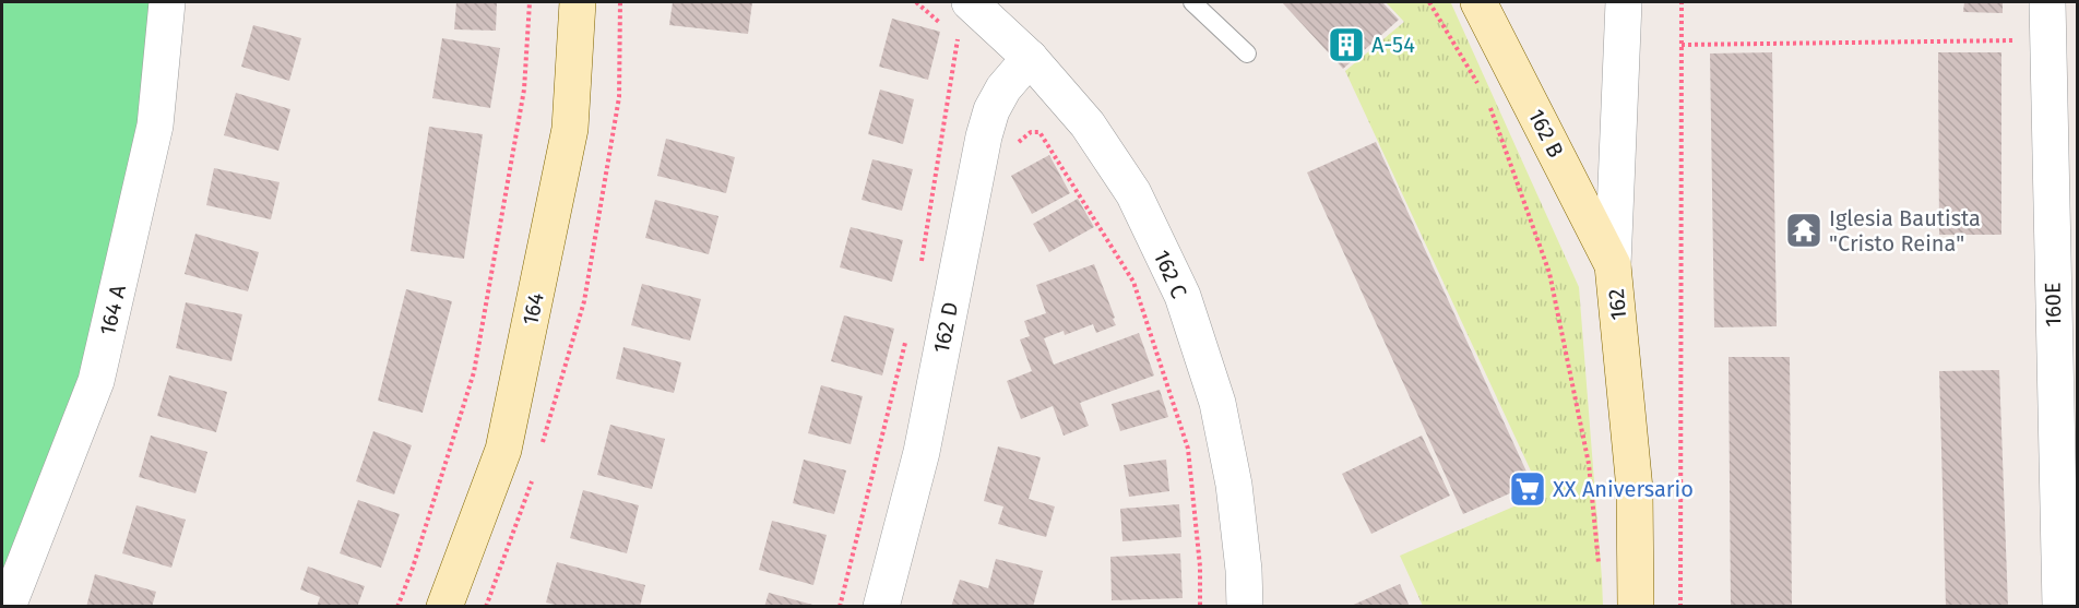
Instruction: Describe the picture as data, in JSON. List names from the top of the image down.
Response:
{
  "streets": {
    "main road": ["162 B", "162", "164"],
    "street": [
      "162 C",
      "160E",
      "164 A",
      "162 D"
    ]
  },
  "crossings": [
    ["162 B", "162"],
    ["162 C", "162 D"]
  ],
  "places": {
    "building": ["A-54"],
    "temple": ["Iglesia Bautista \"Cristo Reina\""],
    "supermarket": ["XX Aniversario"]
  }
}
